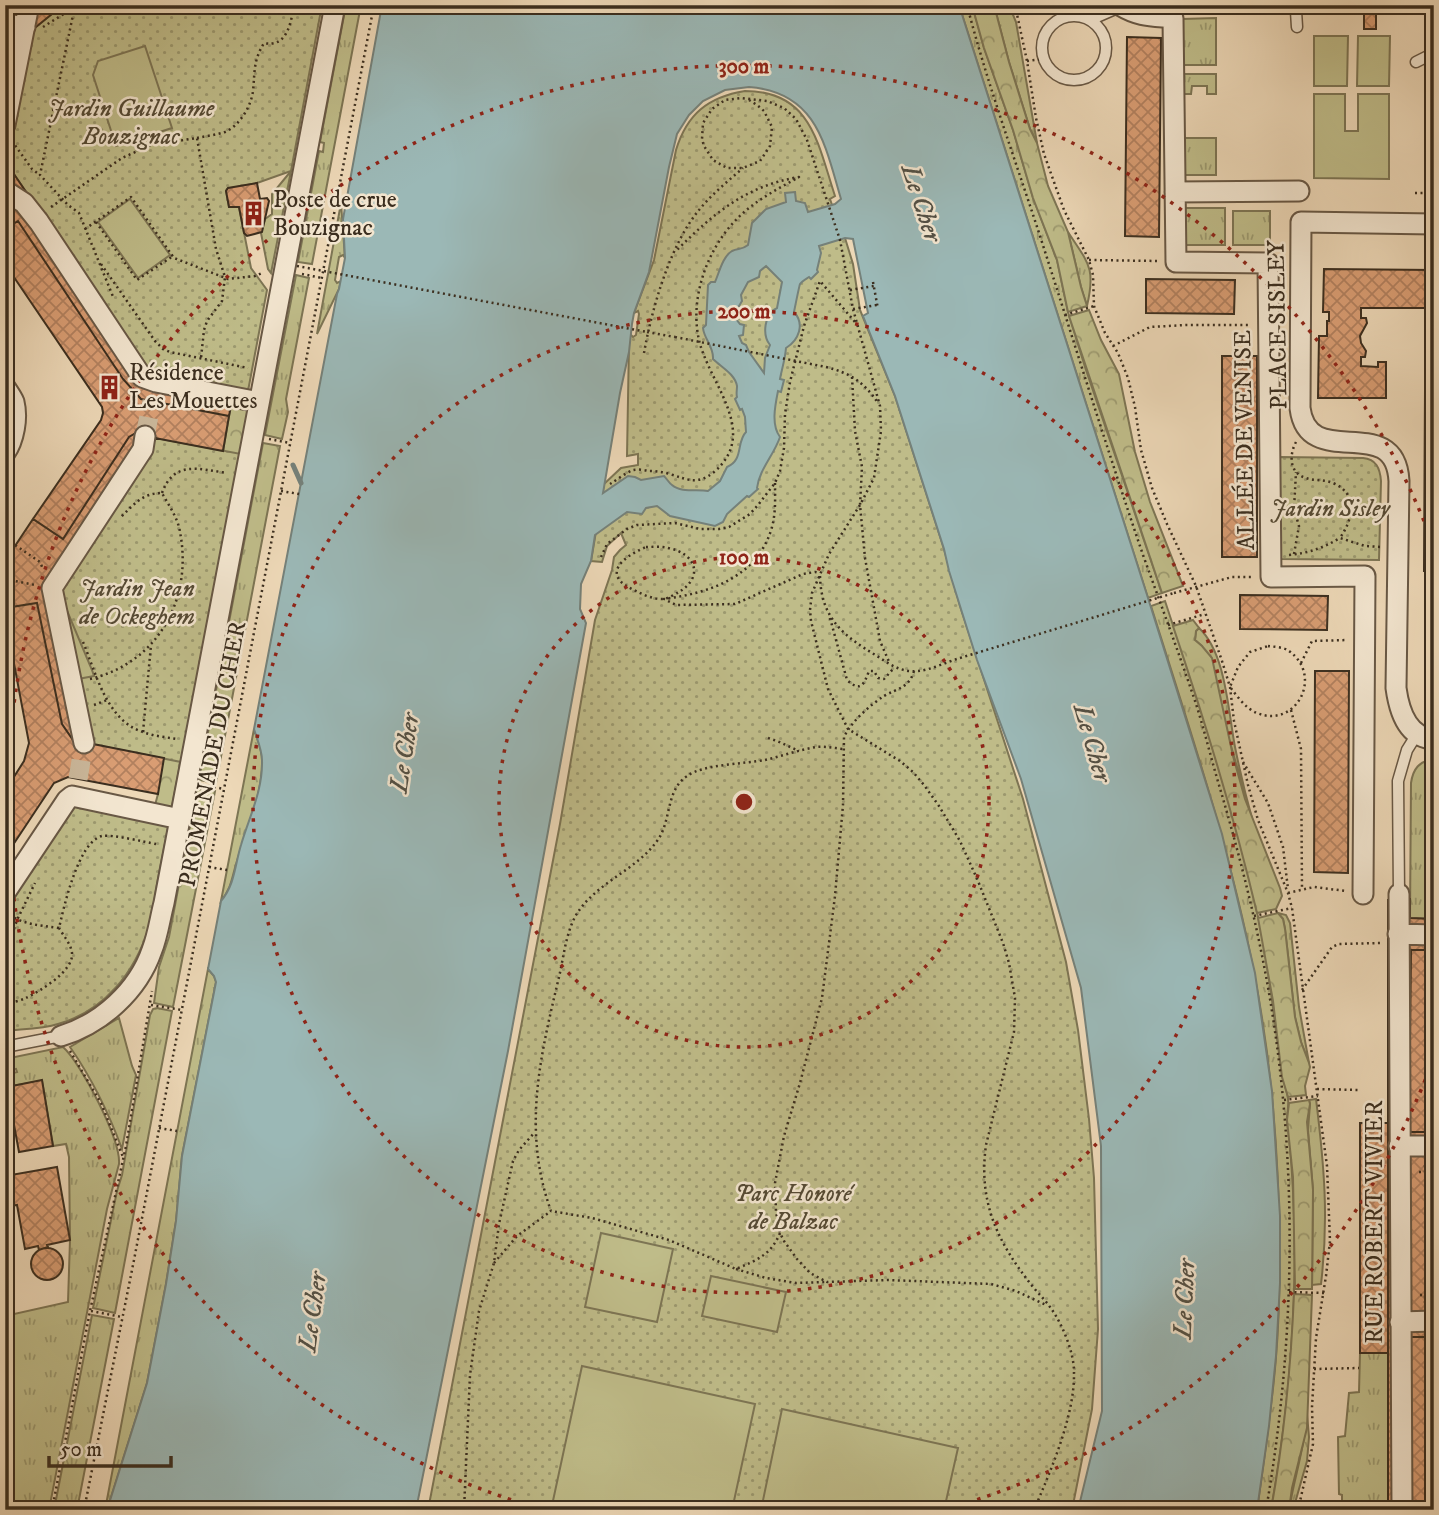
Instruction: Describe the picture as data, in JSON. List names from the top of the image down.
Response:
{
  "streets": {
    "street": ["PLACE SISLEY", "ALLÉE DE VENISE", "RUE ROBERT VIVIER"],
    "path": ["PROMENADE DU CHER"]
  },
  "water": ["Le Cher"],
  "parks": [
    "Jardin Guillaume Bouzignac",
    "Jardin Sisley",
    "Jardin Jean de Ockeghem",
    "Parc Honoré de Balzac"
  ],
  "places": {
    "building": ["Poste de crue Bouzignac", "Résidence Les Mouettes"]
  },
  "scale_bar": "50 m",
  "rings": ["300 m", "200 m", "100 m"]
}
